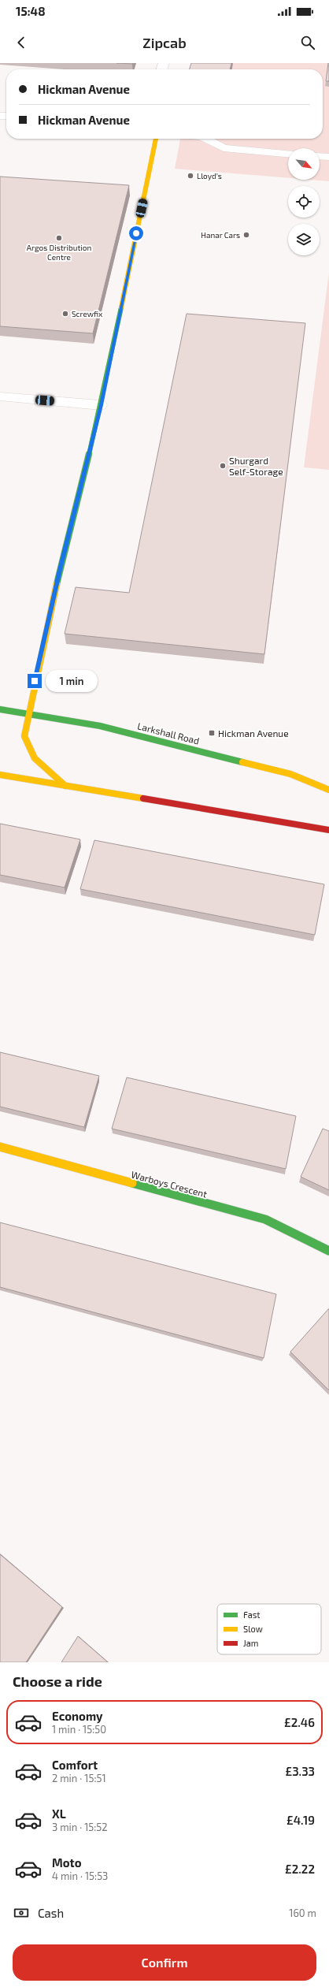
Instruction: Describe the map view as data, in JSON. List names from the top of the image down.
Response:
{
  "streets": {
    "street": ["Larkshall Road", "Warboys Crescent"]
  },
  "places": {
    "other": [
      "Lloyd’s",
      "Hanar Cars",
      "Argos Distribution Centre",
      "Screwfix",
      "Shurgard Self-Storage"
    ],
    "transit": ["Hickman Avenue"]
  },
  "legend": ["Fast", "Slow", "Jam"],
  "north": "bottom right",
  "page": {
    "status": "15:48",
    "header": "Zipcab",
    "banner": ["Hickman Avenue", "Hickman Avenue"],
    "bubble": "1 min",
    "heading": "Choose a ride",
    "list": [
      {
        "name": "Economy",
        "note": "1 min · 15:50",
        "value": "£2.46"
      },
      {
        "name": "Comfort",
        "note": "2 min · 15:51",
        "value": "£3.33"
      },
      {
        "name": "XL",
        "note": "3 min · 15:52",
        "value": "£4.19"
      },
      {
        "name": "Moto",
        "note": "4 min · 15:53",
        "value": "£2.22"
      }
    ],
    "pay": ["Cash", "160 m"],
    "buttons": "Confirm"
  }
}
